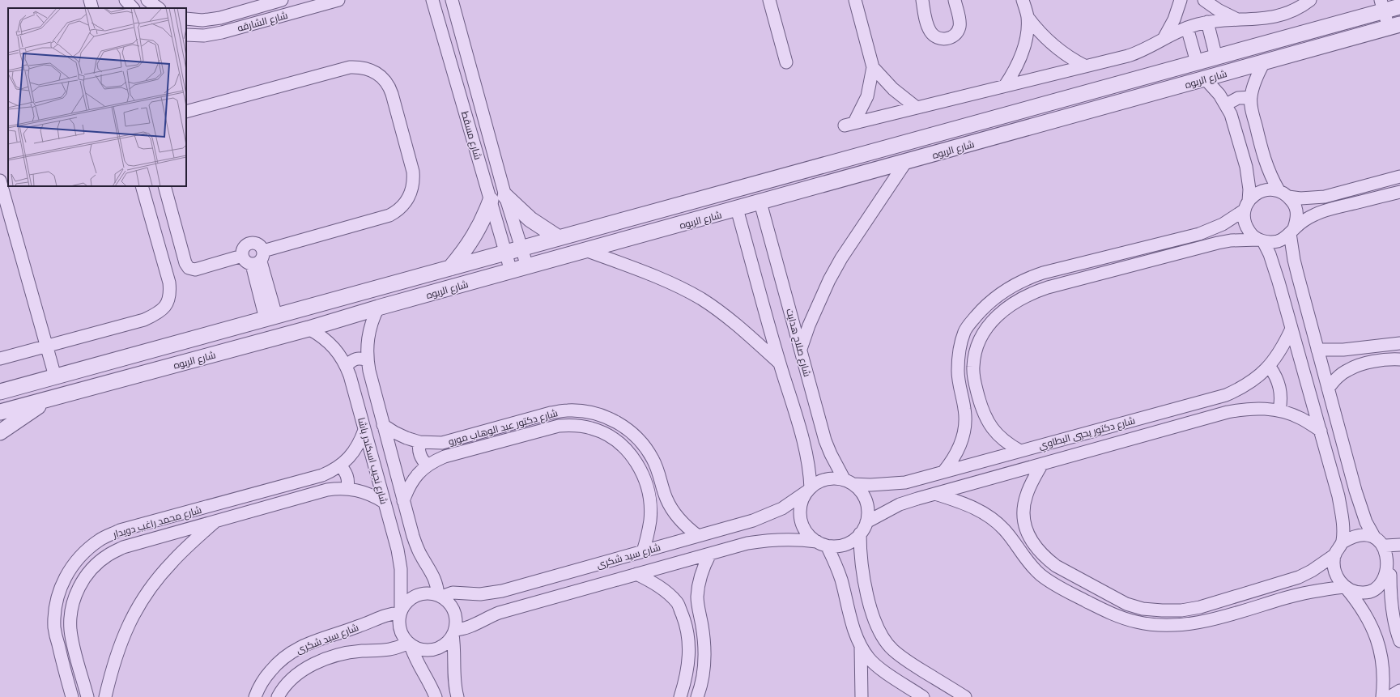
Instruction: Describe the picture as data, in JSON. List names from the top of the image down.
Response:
{
  "streets": {
    "street": [
      "شارع الشارقه",
      "شارع الربوه",
      "شارع مسقط",
      "شارع صلاح هدايت",
      "شارع دكتور عبد الوهاب مورو",
      "شارع دكتور يحيي البطاوي",
      "شارع نجيب اسكندر باشا",
      "شارع محمد راغب دويدار",
      "شارع سيد شكرى"
    ]
  },
  "crossings": [
    ["شارع الربوه", "شارع مسقط"],
    ["شارع الربوه", "شارع صلاح هدايت"],
    ["شارع الربوه", "شارع نجيب اسكندر باشا"],
    ["شارع صلاح هدايت", "شارع دكتور يحيي البطاوي"],
    ["شارع صلاح هدايت", "شارع سيد شكرى"],
    ["شارع دكتور عبد الوهاب مورو", "شارع نجيب اسكندر باشا"],
    ["شارع دكتور عبد الوهاب مورو", "شارع سيد شكرى"],
    ["شارع دكتور يحيي البطاوي", "شارع سيد شكرى"],
    ["شارع نجيب اسكندر باشا", "شارع محمد راغب دويدار"],
    ["شارع نجيب اسكندر باشا", "شارع سيد شكرى"]
  ]
}
